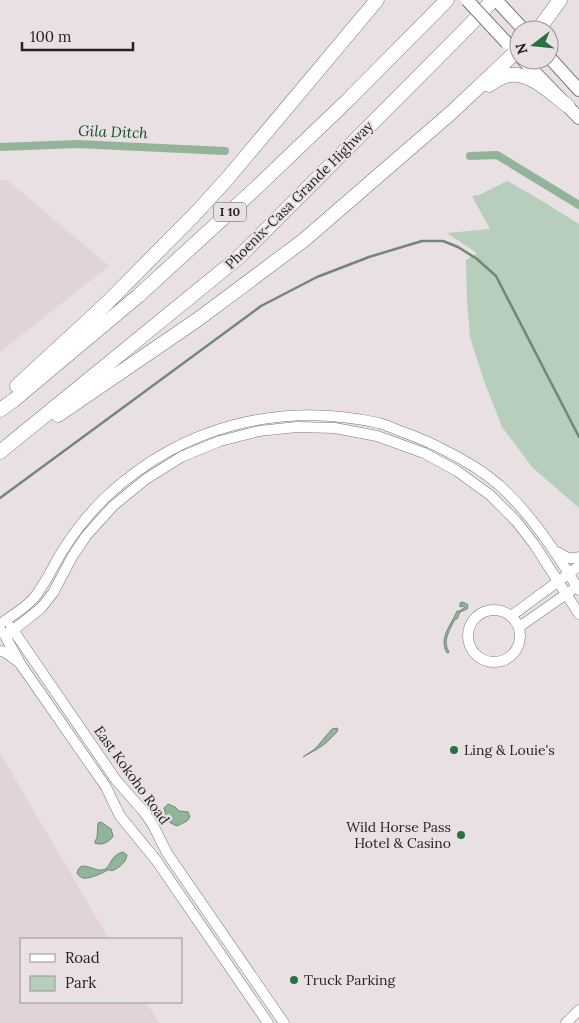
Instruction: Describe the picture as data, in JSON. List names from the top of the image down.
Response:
{
  "streets": {
    "highway": ["Phoenix-Casa Grande Highway", "I 10"],
    "street": ["East Kokoho Road"]
  },
  "water": ["Gila Ditch"],
  "places": ["Ling & Louie's", "Wild Horse Pass Hotel & Casino", "Truck Parking"],
  "legend": ["Road", "Park"],
  "scale_bar": "100 m",
  "north": "left"
}
